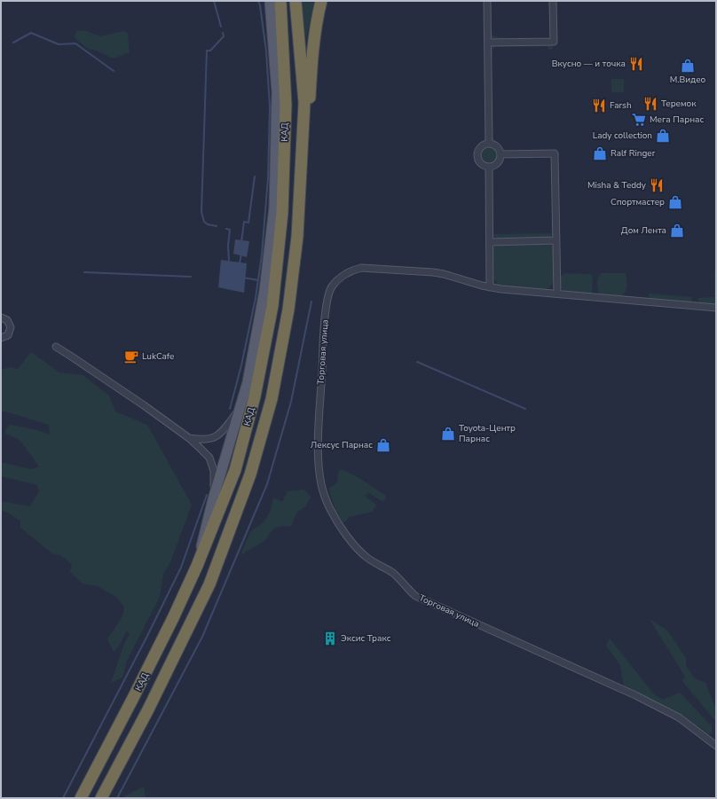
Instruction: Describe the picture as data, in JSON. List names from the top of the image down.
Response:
{
  "streets": {
    "highway": ["КАД"],
    "street": ["Торговая улица"]
  },
  "places": {
    "restaurant": [
      "Вкусно — и точка",
      "Теремок",
      "Farsh",
      "Misha & Teddy"
    ],
    "shop": [
      "М.Видео",
      "Lady collection",
      "Ralf Ringer",
      "Спортмастер",
      "Дом Лента",
      "Toyota-Центр Парнас",
      "Лексус Парнас"
    ],
    "supermarket": ["Мега Парнас"],
    "cafe": ["LukCafe"],
    "building": ["Эксис Тракс"]
  }
}
